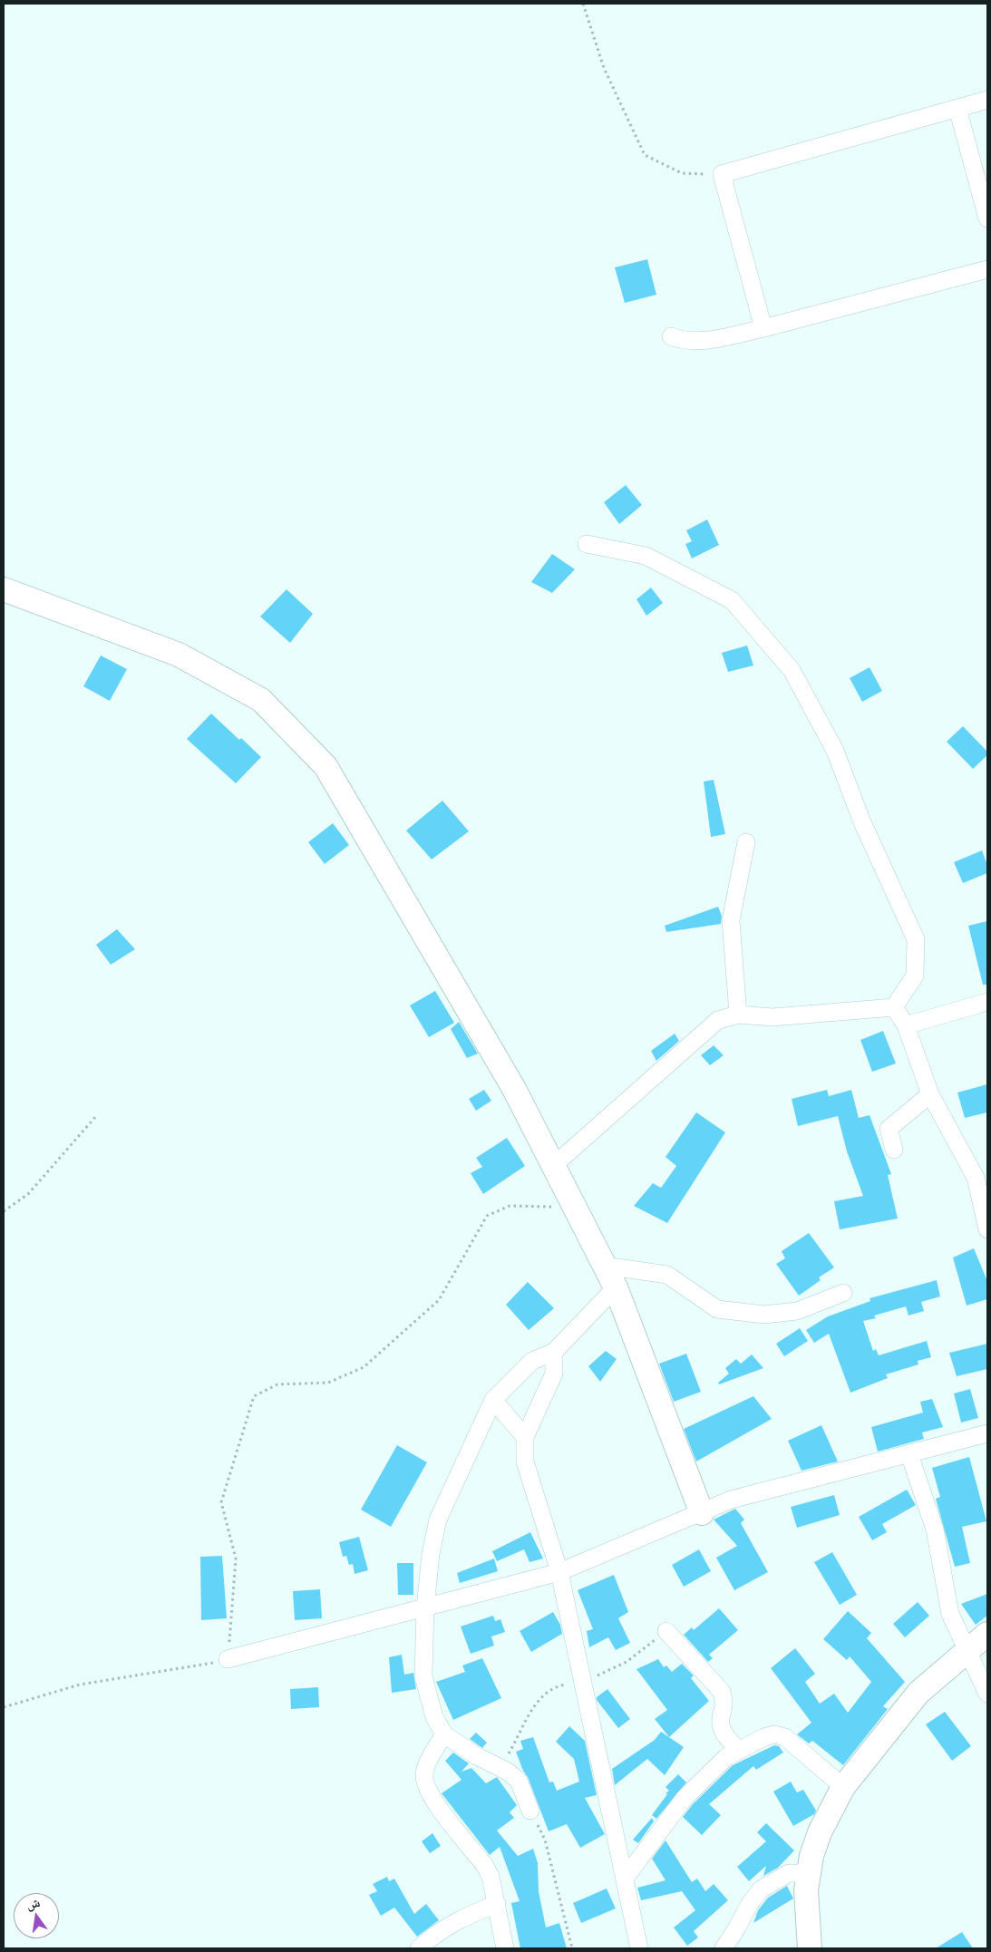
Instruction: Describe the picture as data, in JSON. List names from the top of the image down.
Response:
{
  "north": "top"
}
